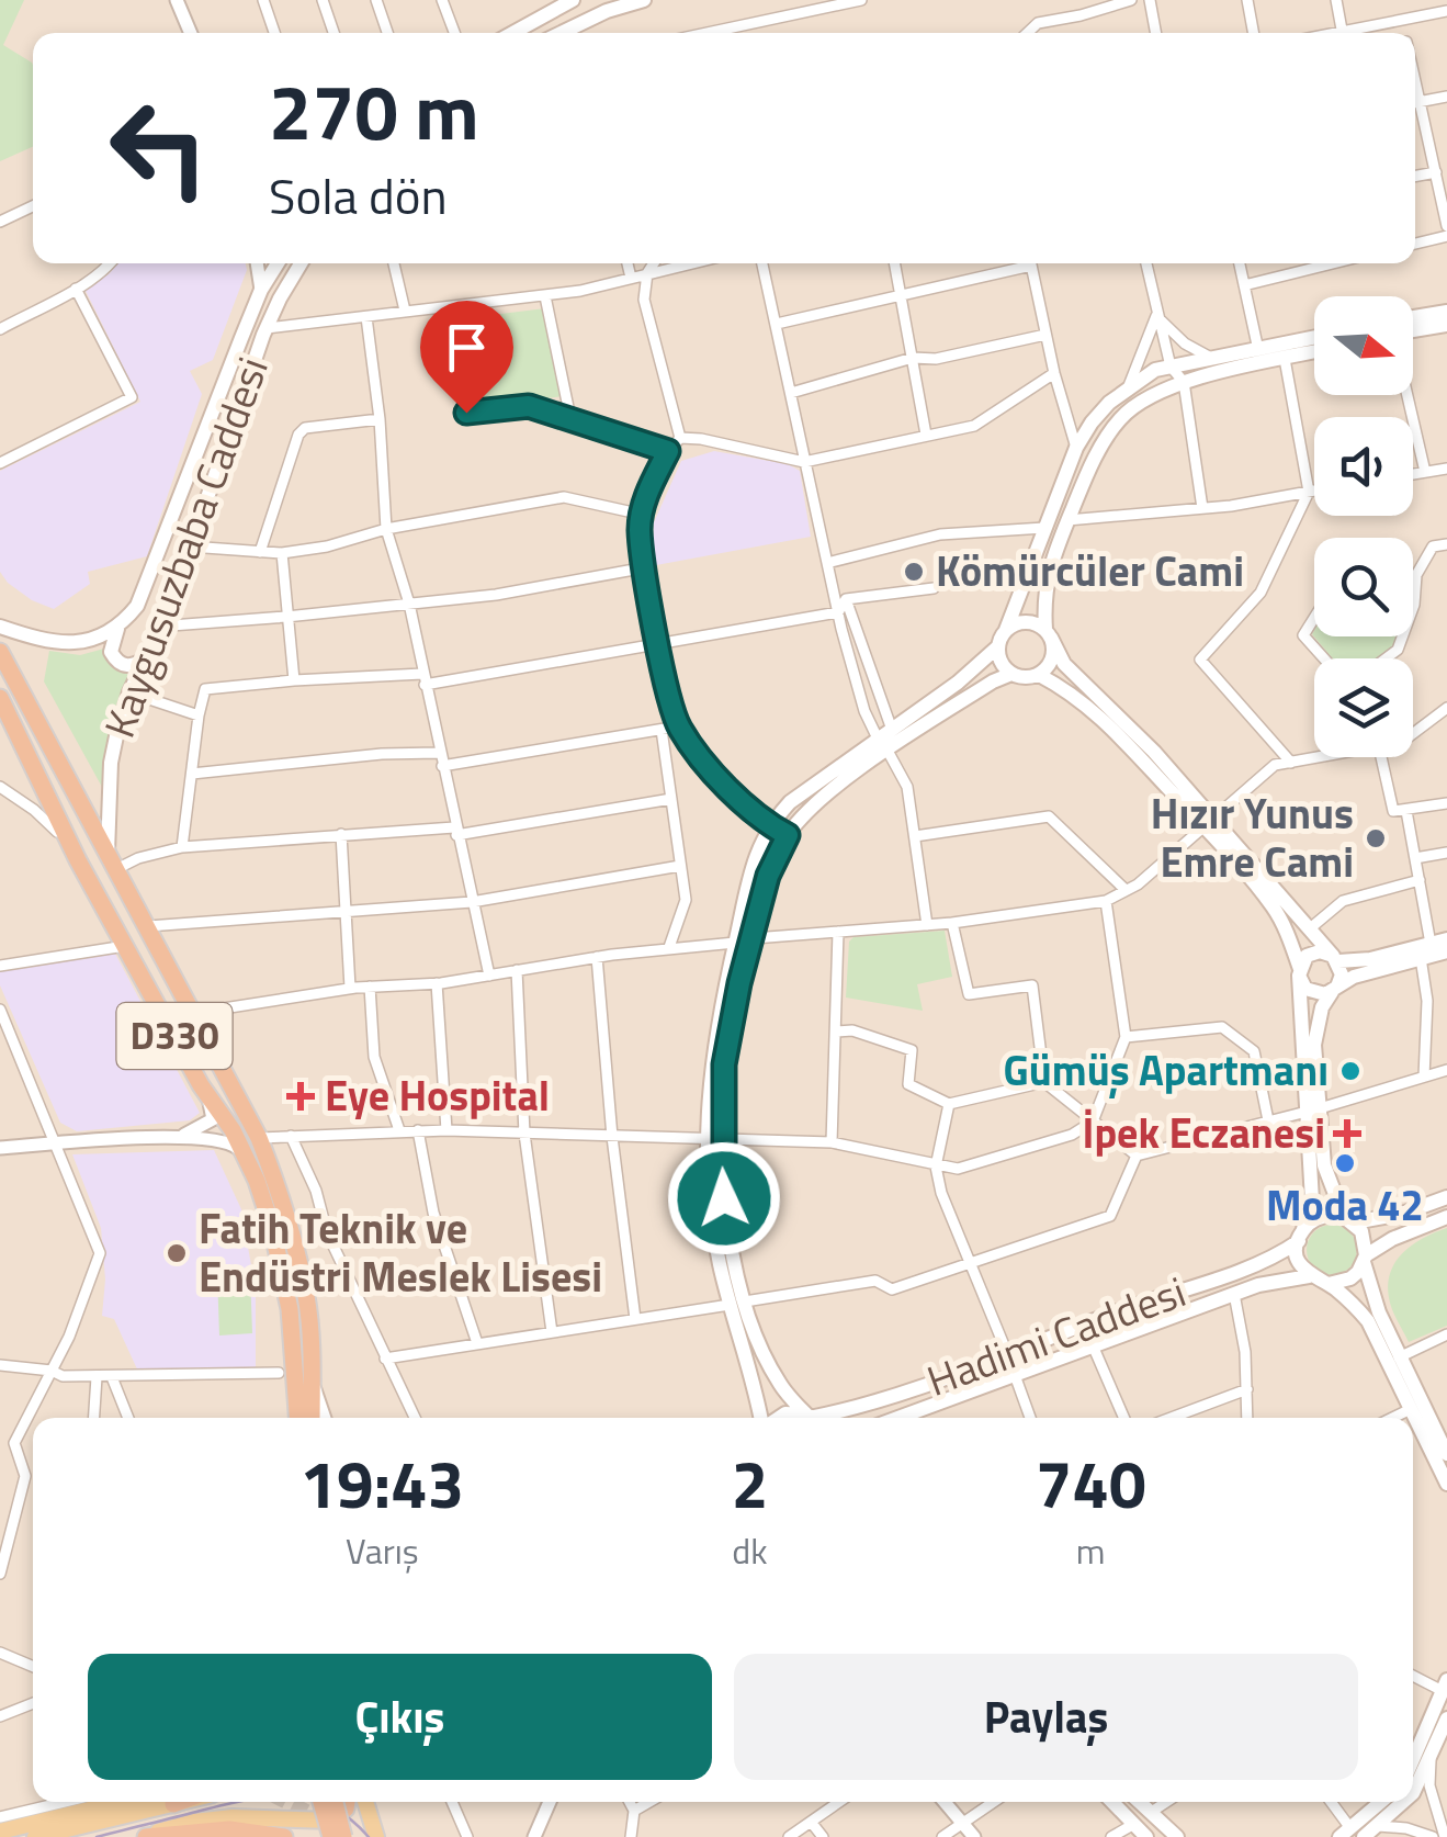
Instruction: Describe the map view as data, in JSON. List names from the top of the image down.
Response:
{
  "streets": {
    "highway": ["D330"],
    "main road": ["Kaygusuzbaba Caddesi", "Hadimi Caddesi"]
  },
  "crossings": [
    ["Kaygusuzbaba Caddesi", "D330"]
  ],
  "places": {
    "other": [
      "Kömürcüler Cami",
      "Hızır Yunus Emre Cami",
      "Gümüş Apartmanı",
      "Moda 42",
      "Fatih Teknik ve Endüstri Meslek Lisesi"
    ],
    "health": ["Eye Hospital", "İpek Eczanesi"]
  },
  "north": "right",
  "page": {
    "turn": ["270 m", "Sola dön"],
    "eta": [
      "19:43",
      "Varış",
      "2",
      "dk",
      "740",
      "m"
    ],
    "buttons": ["Çıkış", "Paylaş"]
  }
}
